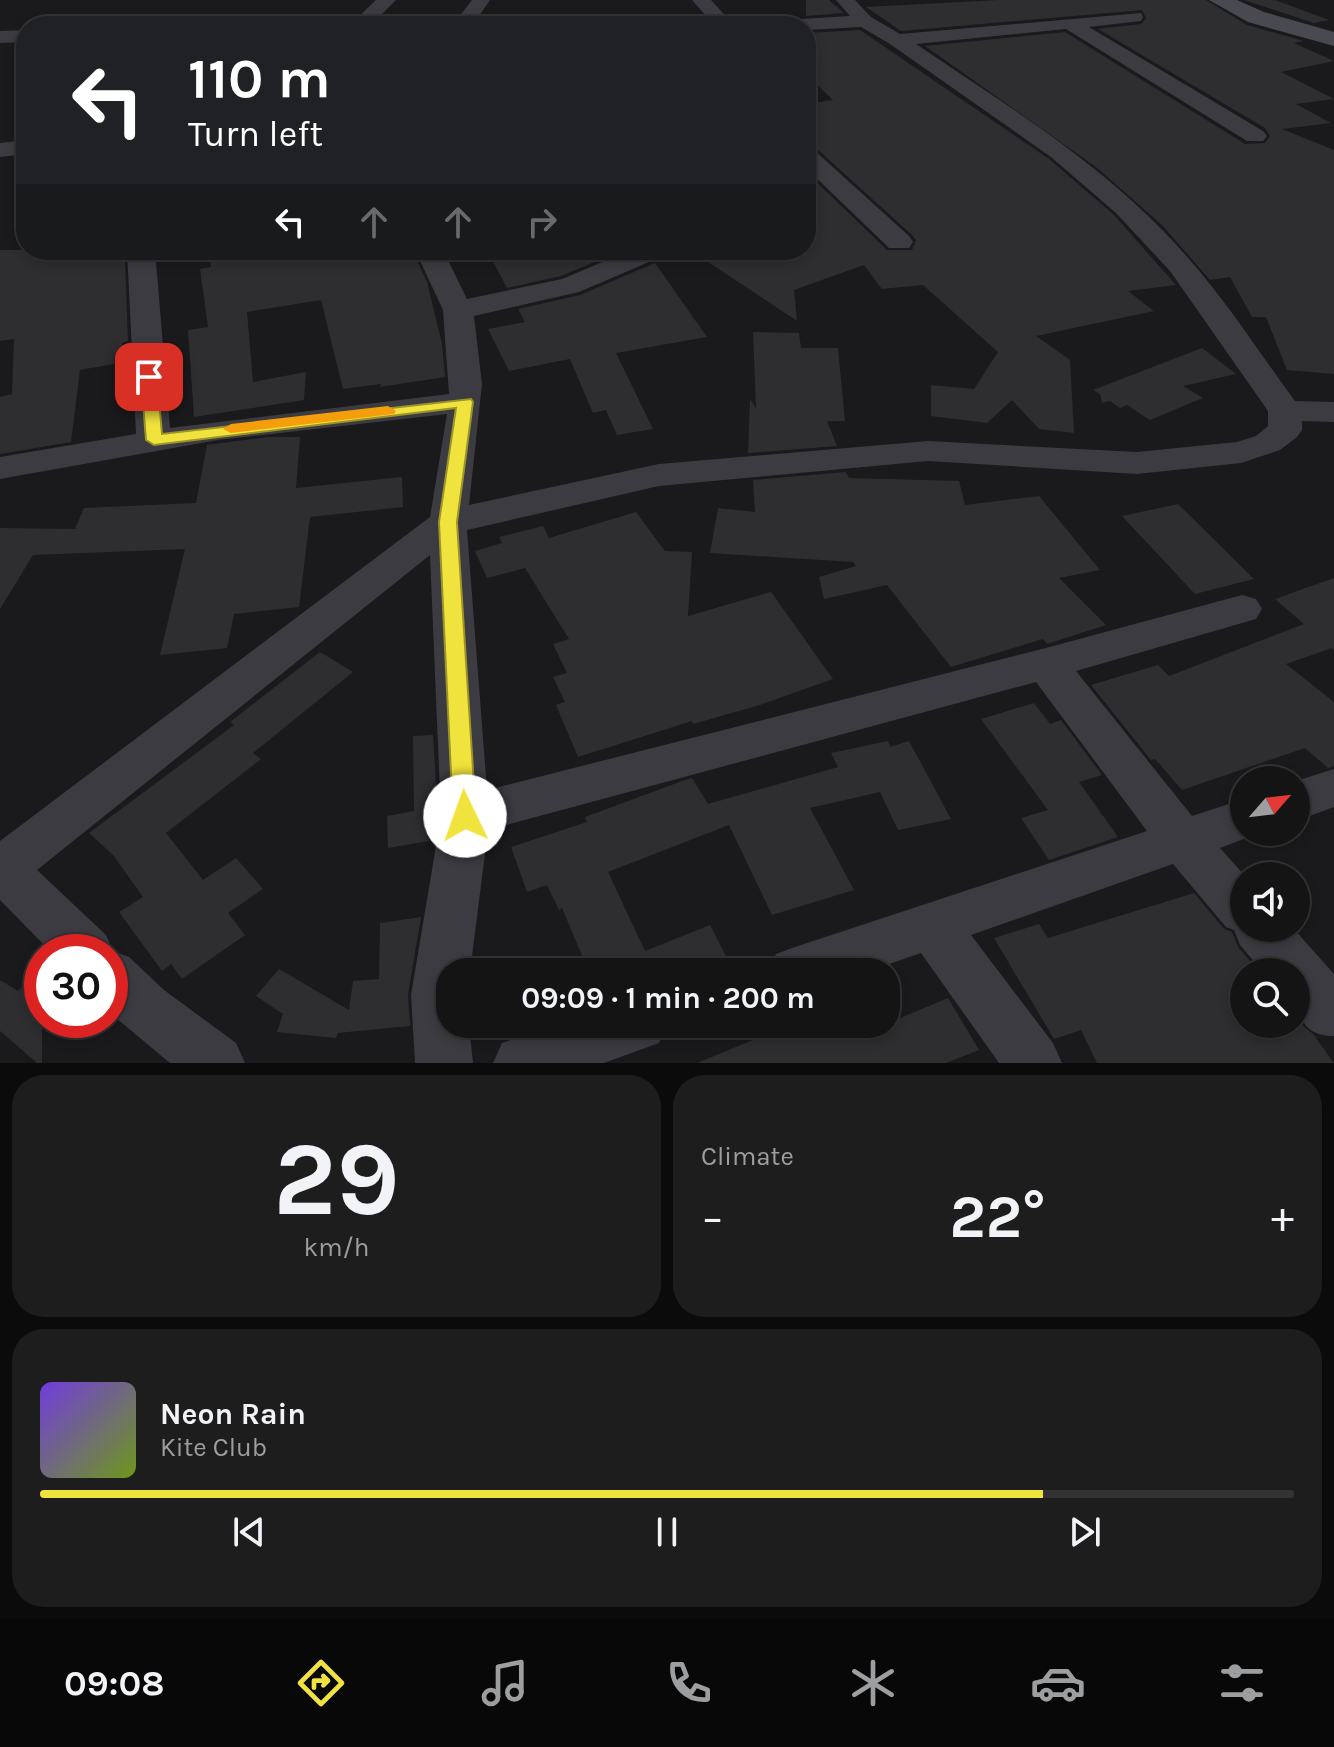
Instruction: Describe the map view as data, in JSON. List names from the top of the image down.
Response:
{
  "north": "top right",
  "page": {
    "turn": ["110 m", "Turn left"],
    "limit": "30",
    "trip": "09:09 · 1 min · 200 m",
    "tile": [
      ["29", "km/h"],
      "Climate"
    ],
    "heat": ["−", "22°", "+"],
    "song": ["Neon Rain", "Kite Club"],
    "tabs": "09:08"
  }
}
